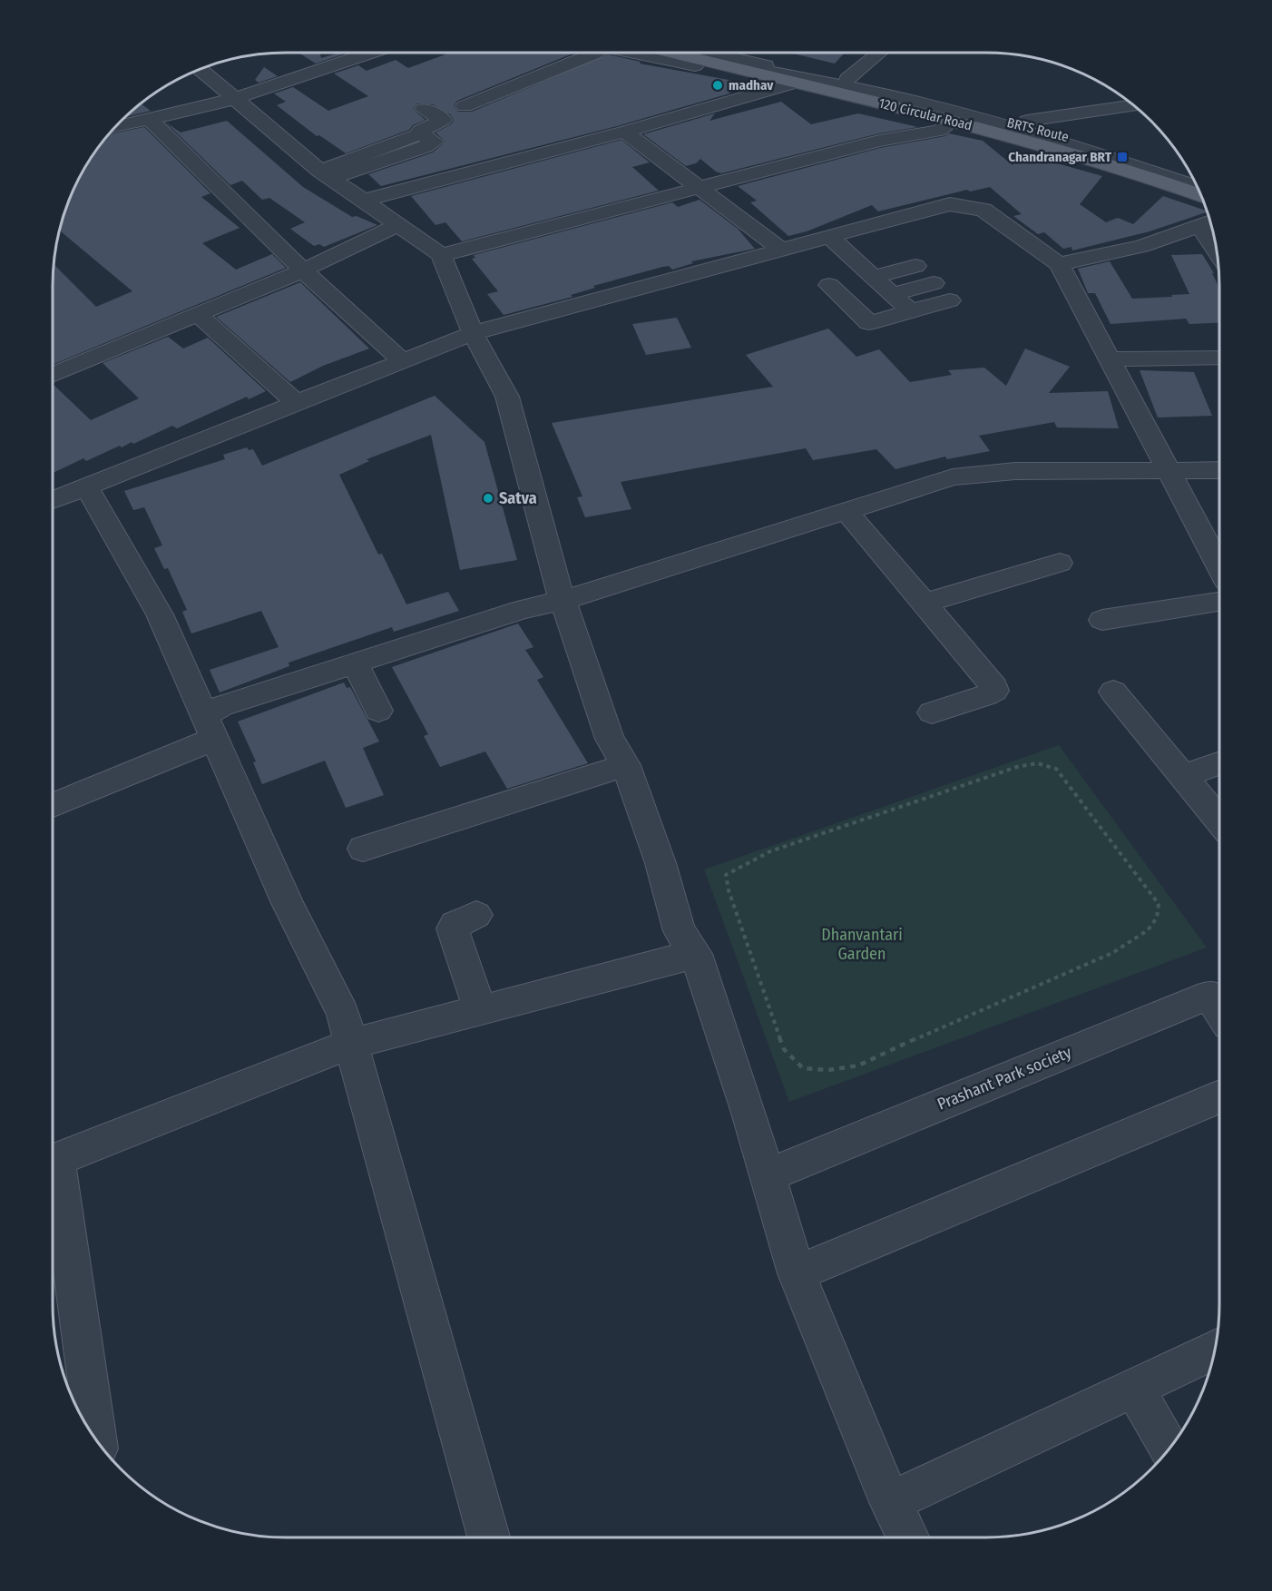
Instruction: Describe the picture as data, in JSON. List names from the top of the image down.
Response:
{
  "streets": {
    "main road": ["120 Circular Road"],
    "street": ["BRTS Route", "Prashant Park society"]
  },
  "parks": ["Dhanvantari Garden"],
  "places": {
    "other": ["madhav", "Satva"],
    "transit": ["Chandranagar BRT"]
  }
}
